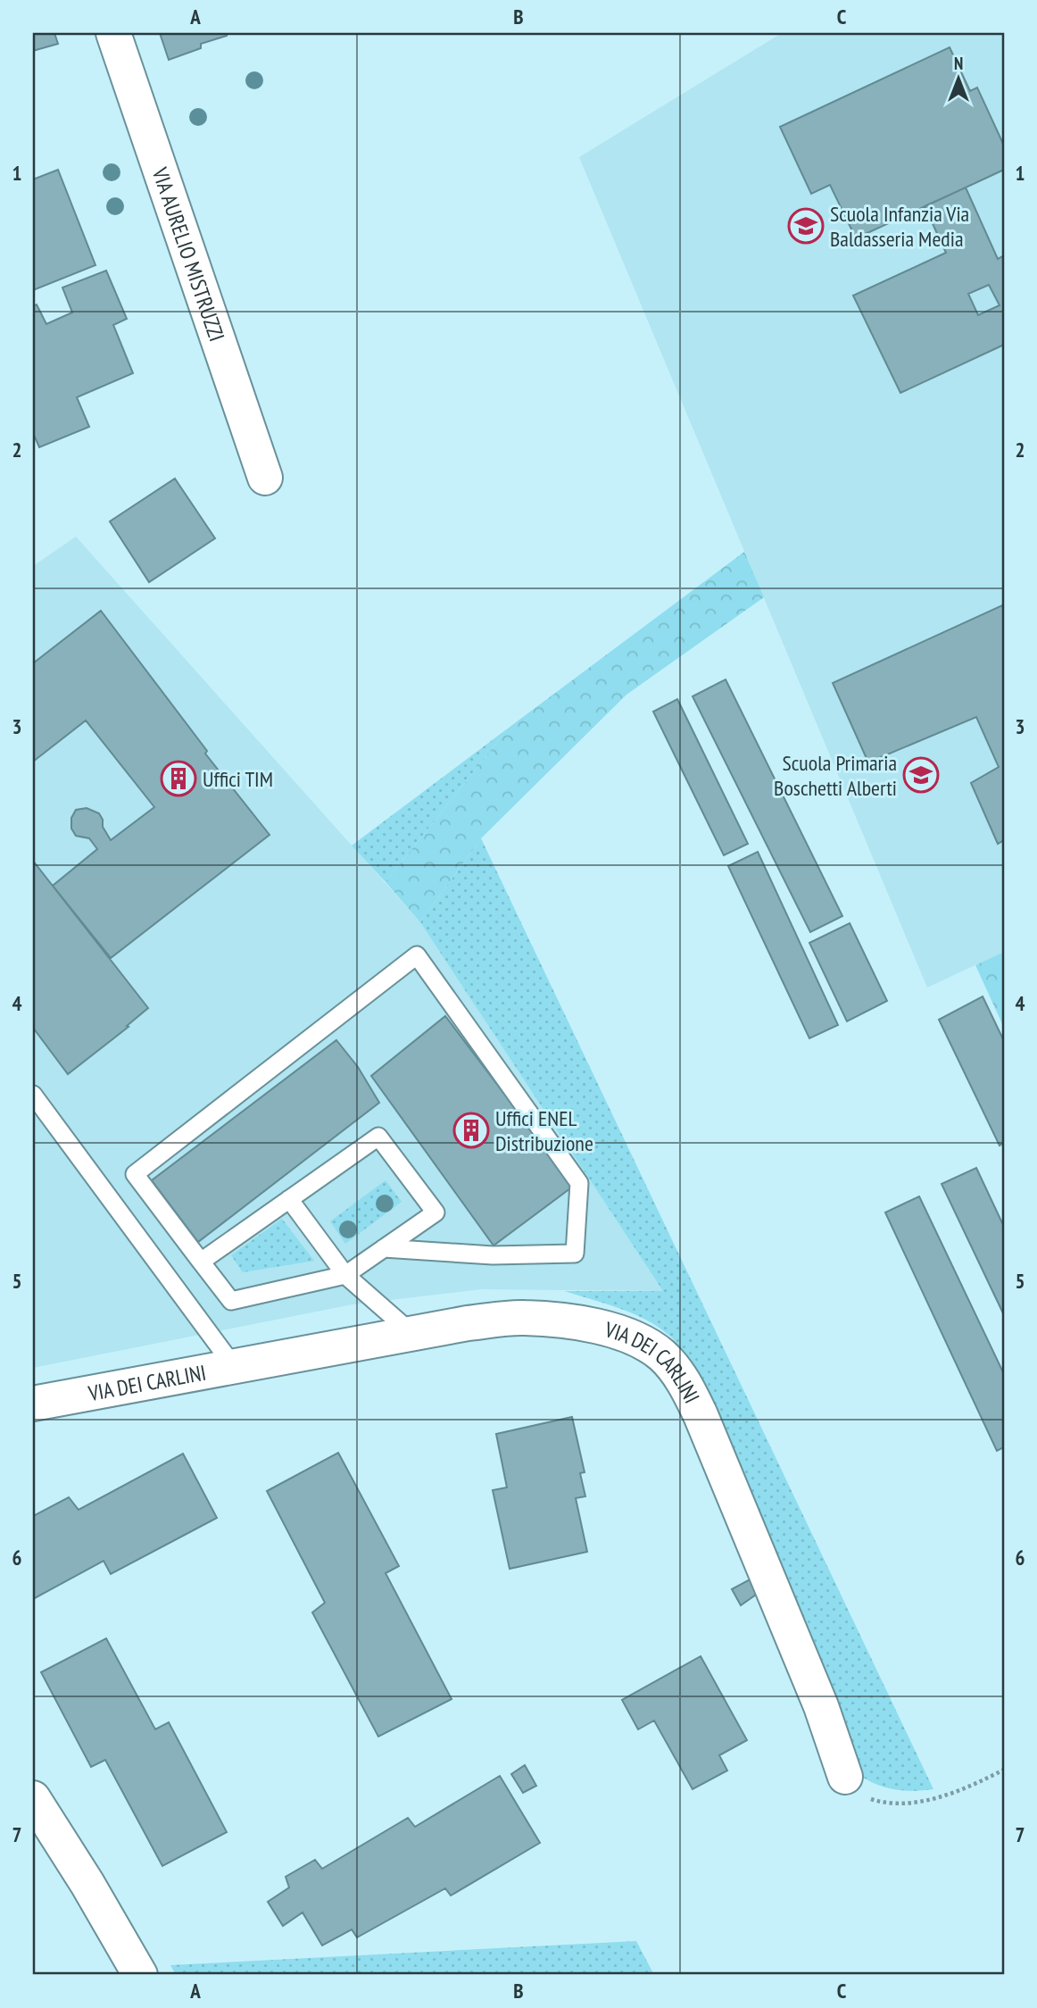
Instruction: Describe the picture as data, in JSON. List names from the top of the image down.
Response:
{
  "streets": {
    "street": ["VIA AURELIO MISTRUZZI", "VIA DEI CARLINI"]
  },
  "places": {
    "school or university": ["Scuola Infanzia Via Baldasseria Media", "Scuola Primaria Boschetti Alberti"],
    "building": ["Uffici TIM", "Uffici ENEL Distribuzione"]
  },
  "north": "top",
  "grid": {
    "columns": ["A", "B", "C"],
    "rows": [
      "1",
      "2",
      "3",
      "4",
      "5",
      "6",
      "7"
    ]
  }
}
